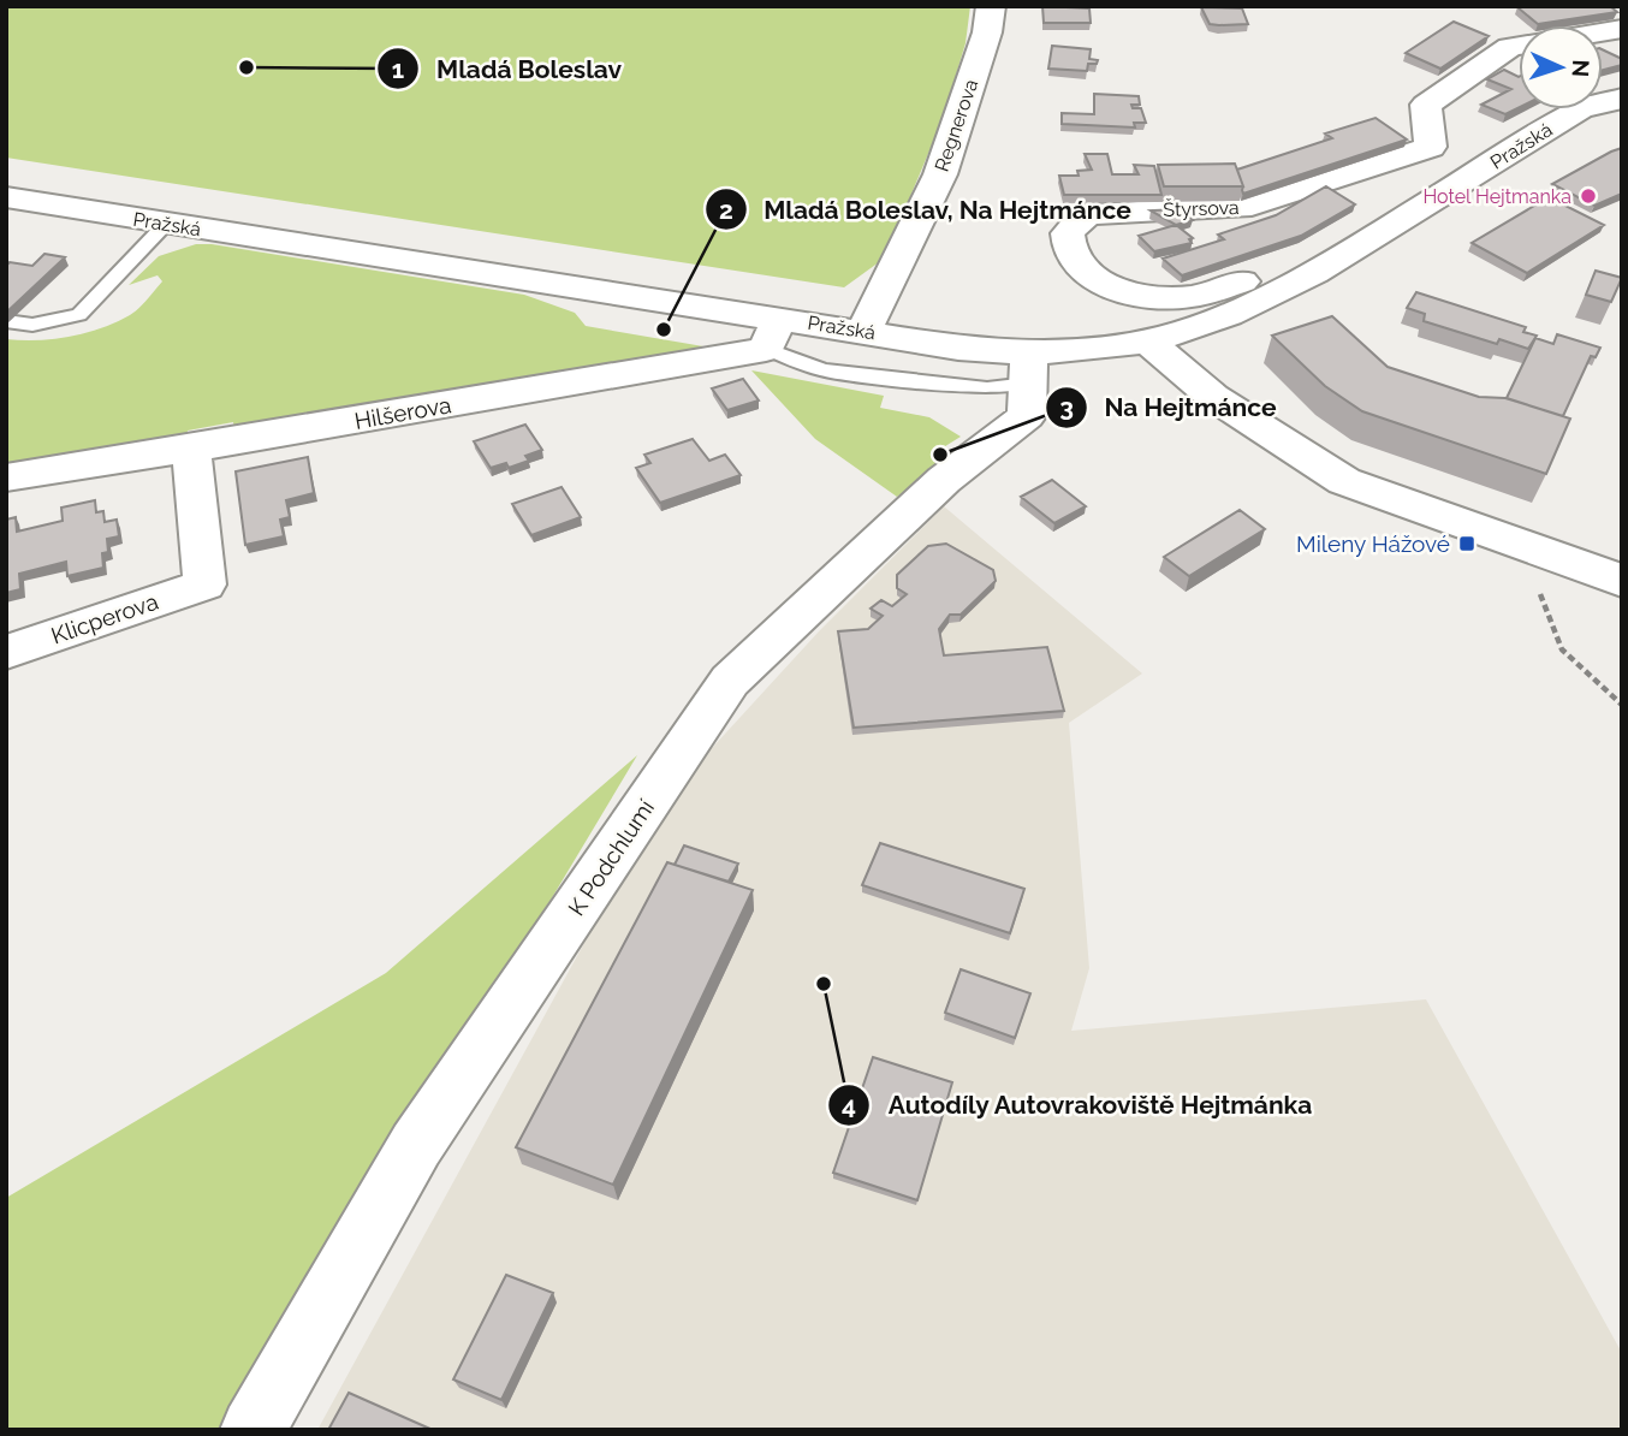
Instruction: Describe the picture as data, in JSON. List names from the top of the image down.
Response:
{
  "streets": {
    "street": [
      "Regnerova",
      "Pražská",
      "Štyrsova",
      "Hilšerova",
      "Klicperova",
      "K Podchlumí"
    ]
  },
  "crossings": [
    ["Regnerova", "Pražská"],
    ["Pražská", "Štyrsova"],
    ["Pražská", "Hilšerova"],
    ["Pražská", "K Podchlumí"],
    ["Hilšerova", "Klicperova"]
  ],
  "places": {
    "other": [
      "Mladá Boleslav",
      "Hotel Hejtmanka",
      "Mladá Boleslav, Na Hejtmánce",
      "Na Hejtmánce",
      "Autodíly Autovrakoviště Hejtmánka"
    ],
    "transit": ["Mileny Hážové"]
  },
  "north": "right"
}
